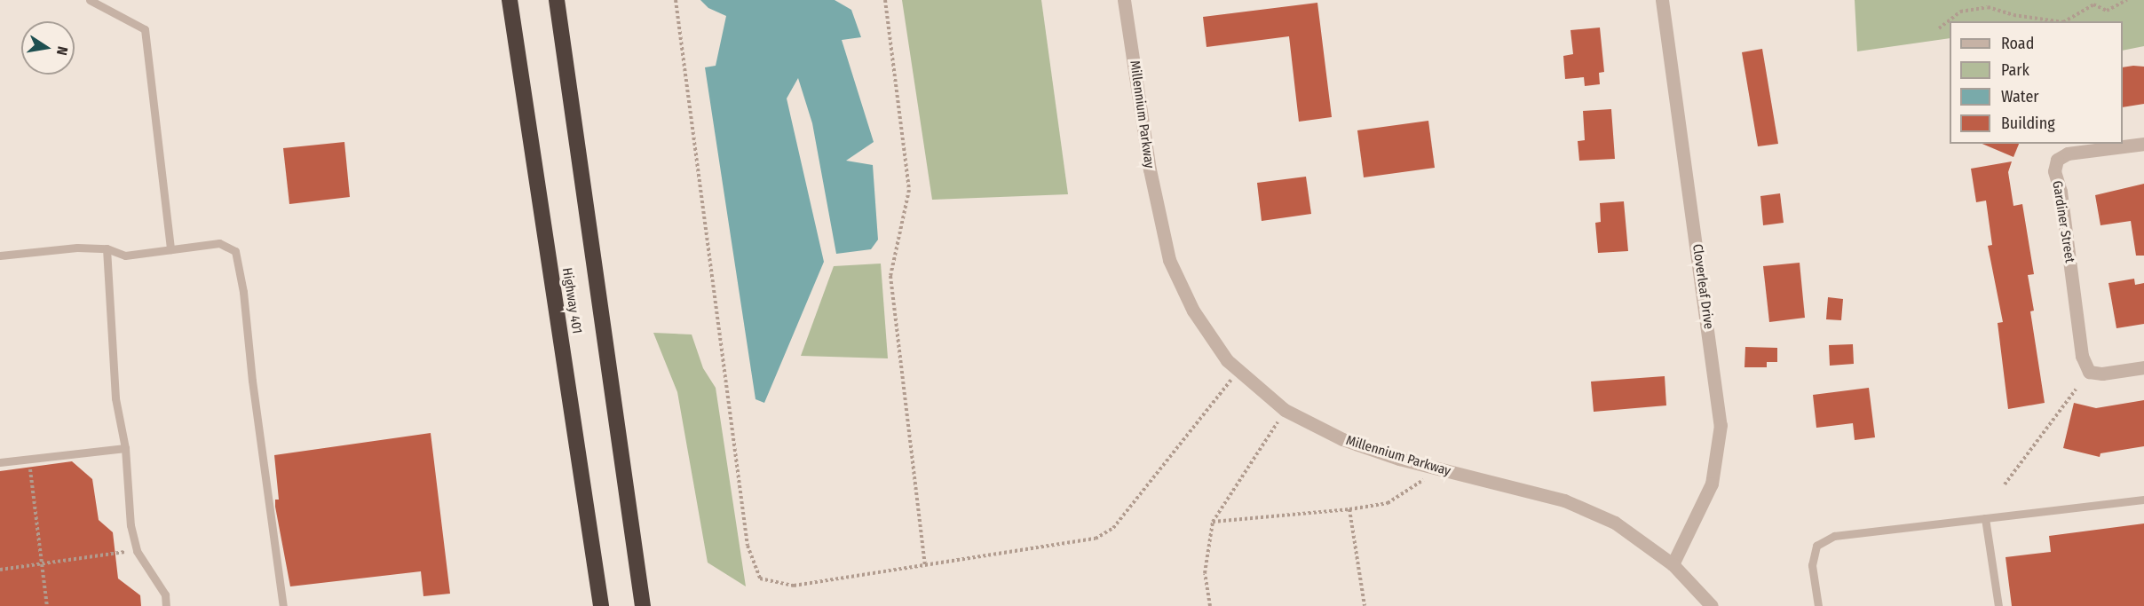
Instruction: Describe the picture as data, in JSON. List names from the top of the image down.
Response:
{
  "streets": {
    "highway": ["Highway 401"],
    "street": ["Millennium Parkway", "Gardiner Street", "Cloverleaf Drive"]
  },
  "crossings": [
    ["Millennium Parkway", "Cloverleaf Drive"]
  ],
  "legend": [
    "Road",
    "Park",
    "Water",
    "Building"
  ],
  "north": "right"
}
